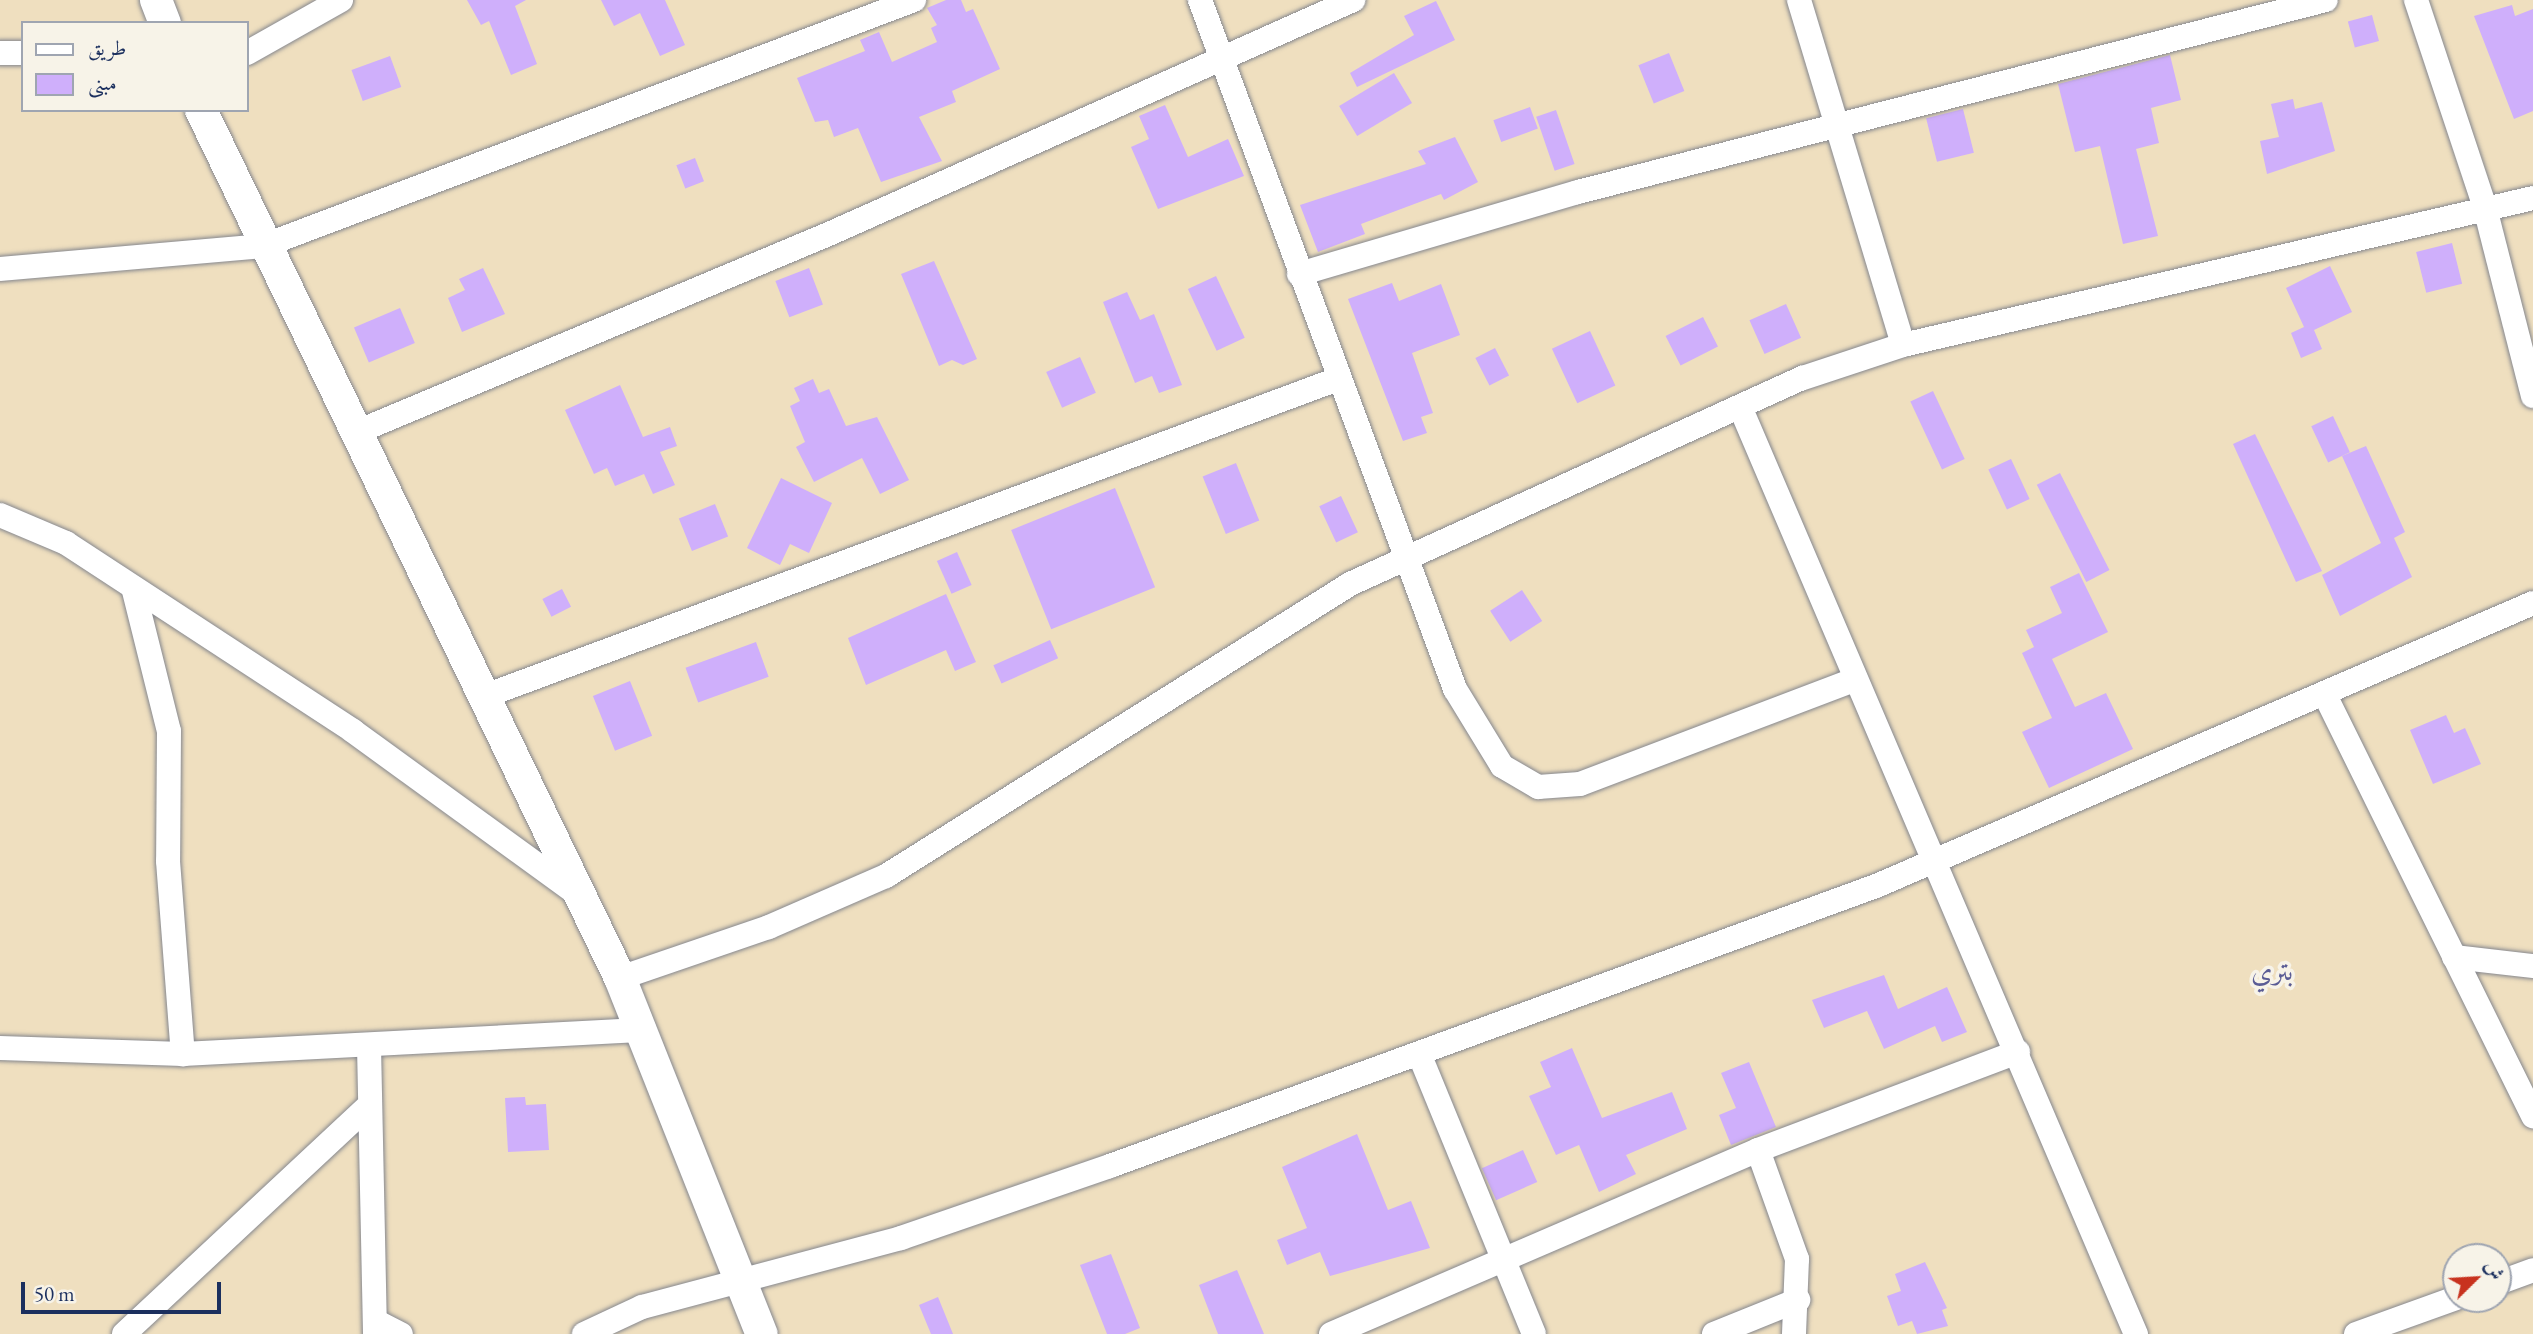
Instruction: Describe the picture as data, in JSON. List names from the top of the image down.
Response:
{
  "districts": ["بتري"],
  "legend": ["طريق", "مبنى"],
  "scale_bar": "50 m",
  "north": "top right"
}
